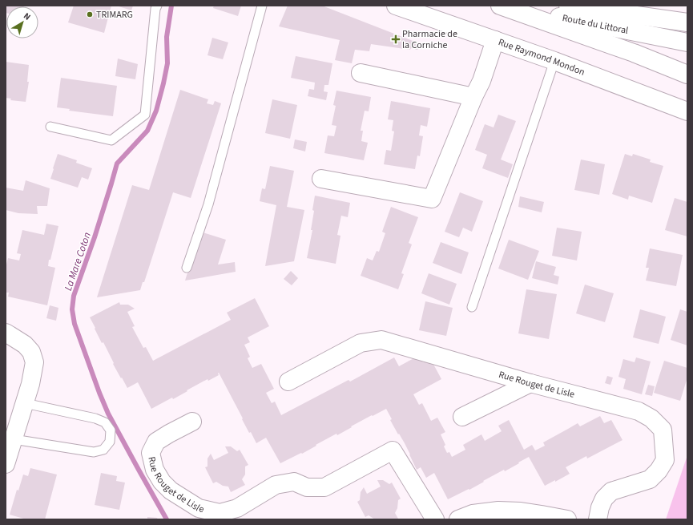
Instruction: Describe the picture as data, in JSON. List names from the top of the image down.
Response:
{
  "streets": {
    "street": ["Route du Littoral", "Rue Raymond Mondon", "Rue Rouget de Lisle"]
  },
  "water": ["La Mare Coton"],
  "places": {
    "other": ["TRIMARG"],
    "health": ["Pharmacie de la Corniche"]
  },
  "north": "top right"
}
